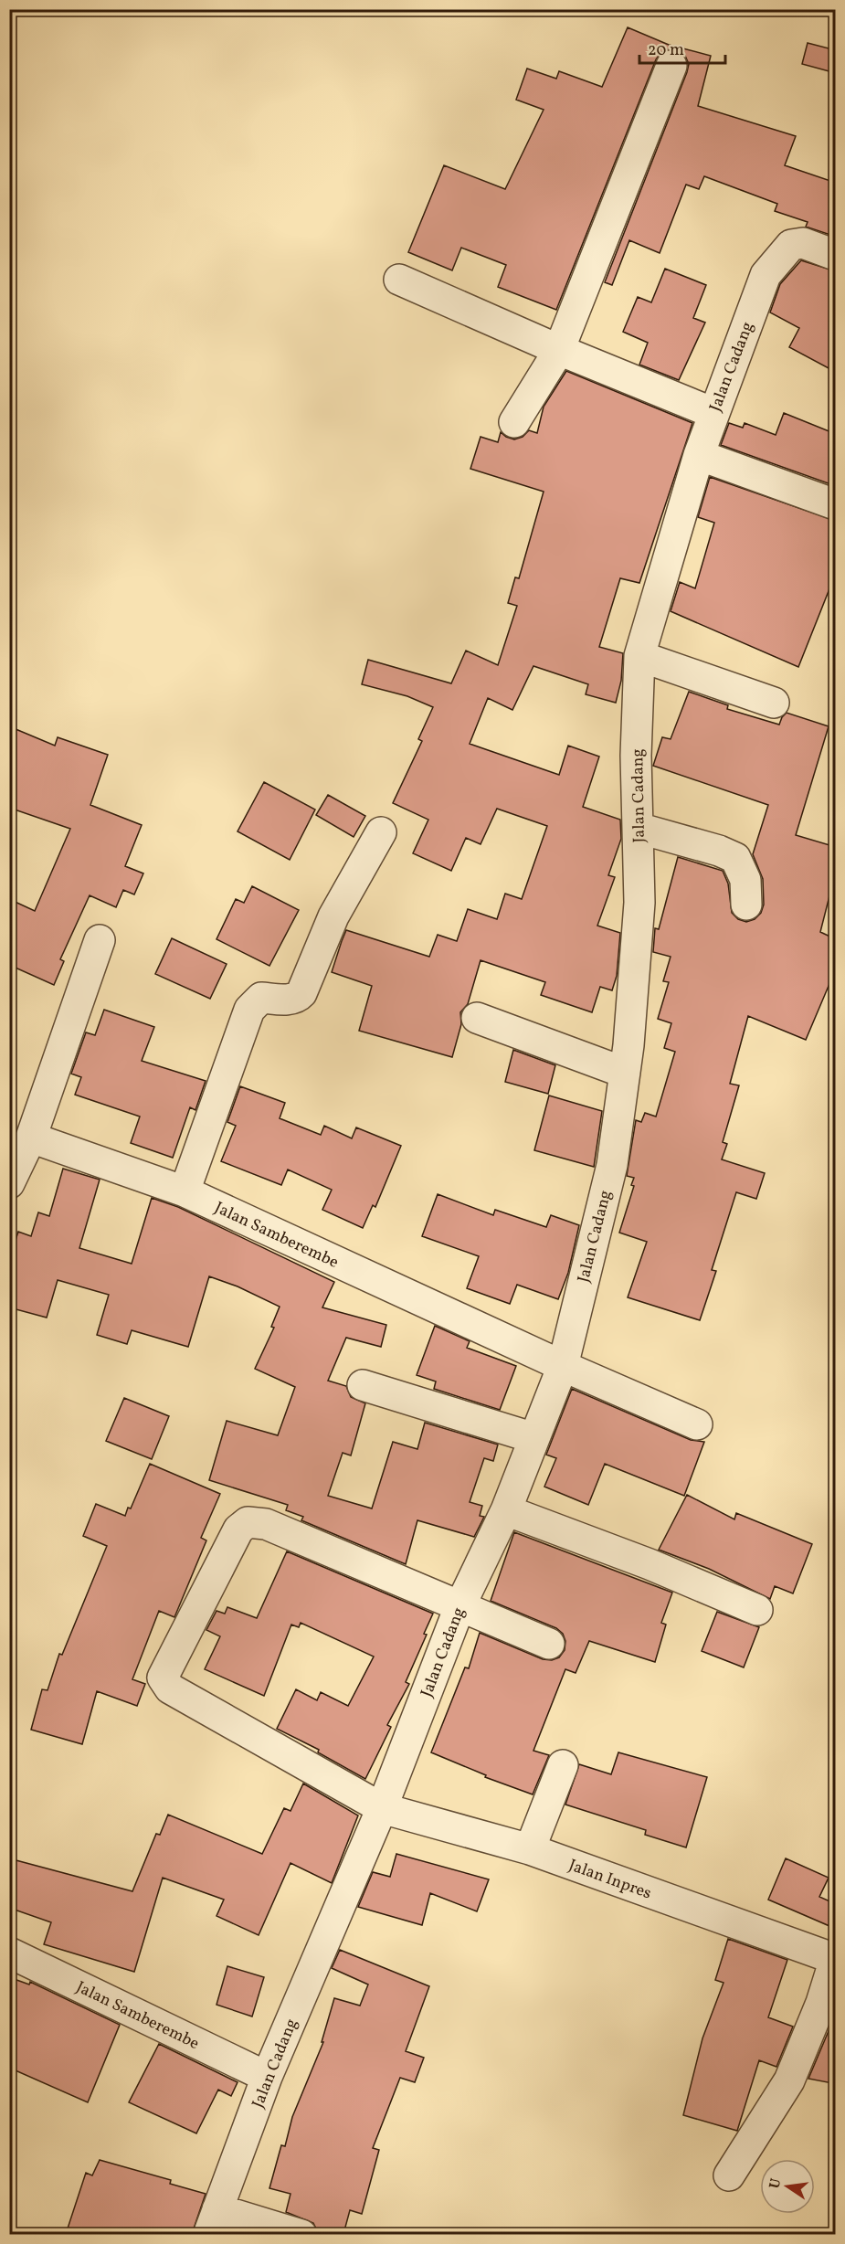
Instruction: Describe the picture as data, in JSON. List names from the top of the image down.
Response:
{
  "streets": {
    "street": ["Jalan Cadang", "Jalan Samberembe", "Jalan Inpres"]
  },
  "crossings": [
    ["Jalan Cadang", "Jalan Samberembe"],
    ["Jalan Cadang", "Jalan Inpres"]
  ],
  "scale_bar": "20 m",
  "north": "left"
}
